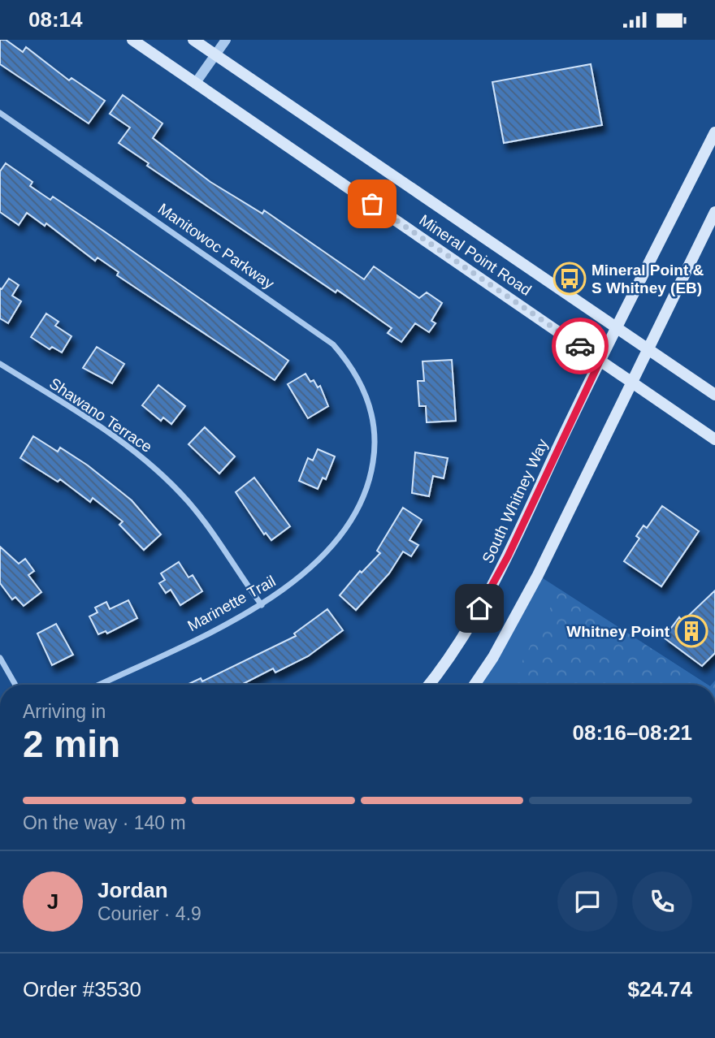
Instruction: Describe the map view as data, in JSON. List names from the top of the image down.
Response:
{
  "streets": {
    "main road": ["Mineral Point Road", "South Whitney Way"],
    "street": ["Manitowoc Parkway", "Shawano Terrace", "Marinette Trail"]
  },
  "crossings": [
    ["Manitowoc Parkway", "Marinette Trail"],
    ["Mineral Point Road", "South Whitney Way"],
    ["Shawano Terrace", "Marinette Trail"]
  ],
  "places": {
    "bus stop": ["Mineral Point & S Whitney (EB)"],
    "building": ["Whitney Point"]
  },
  "page": {
    "status": "08:14",
    "heading": ["2 min", "Arriving in", "08:16–08:21"],
    "panel": [
      "Jordan",
      "Courier · 4.9",
      "Order #3530",
      "$24.74"
    ],
    "bar": "On the way · 140 m",
    "round": "J"
  }
}
